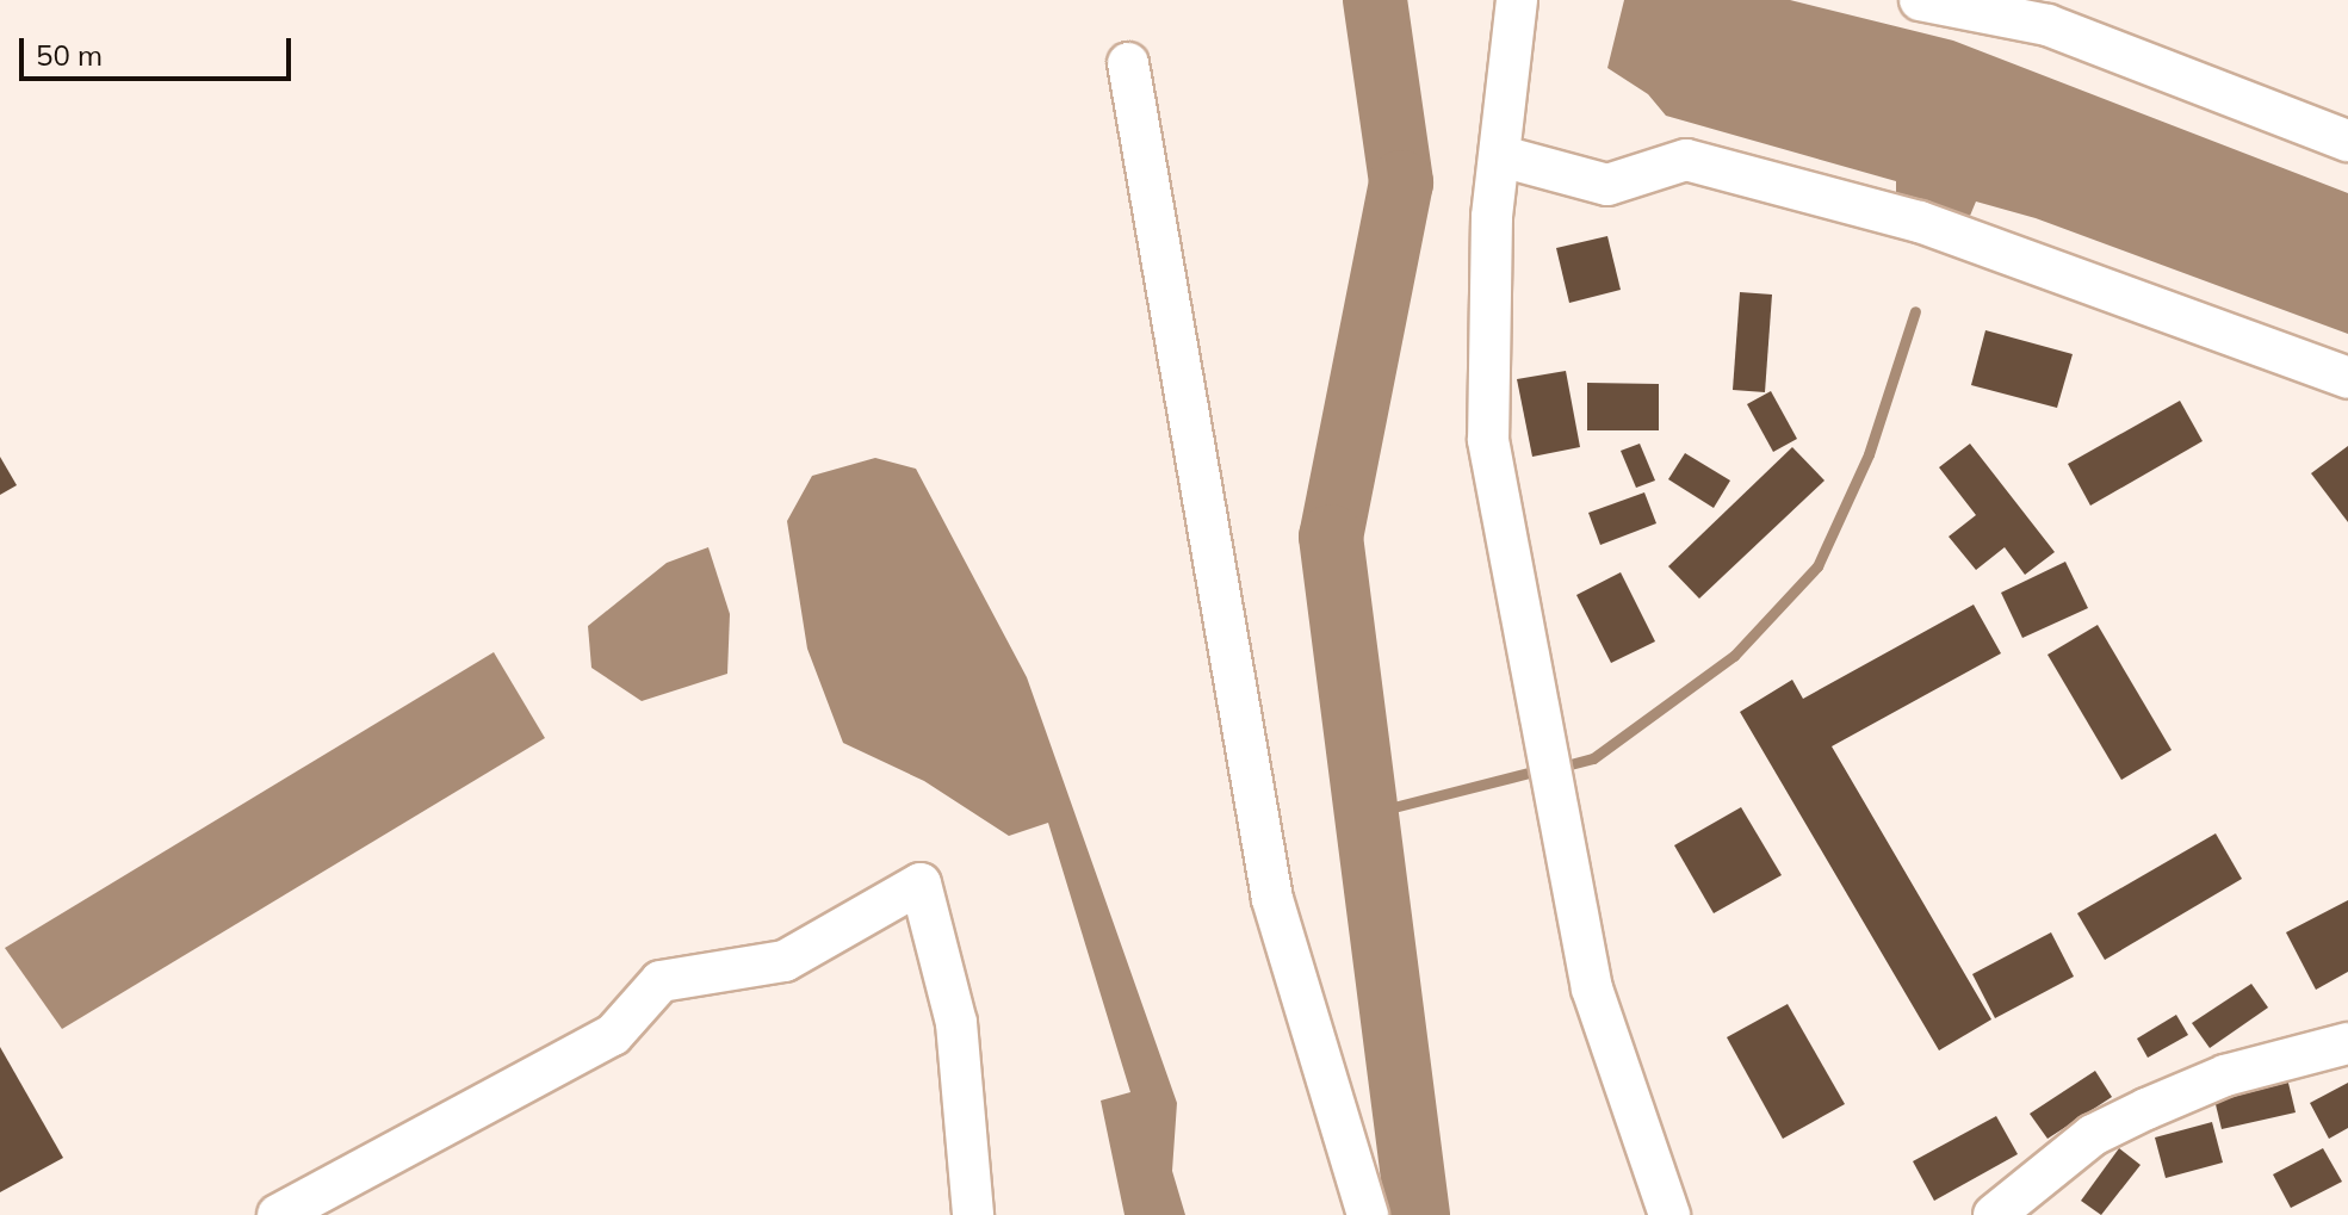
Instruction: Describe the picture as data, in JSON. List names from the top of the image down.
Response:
{
  "scale_bar": "50 m"
}
